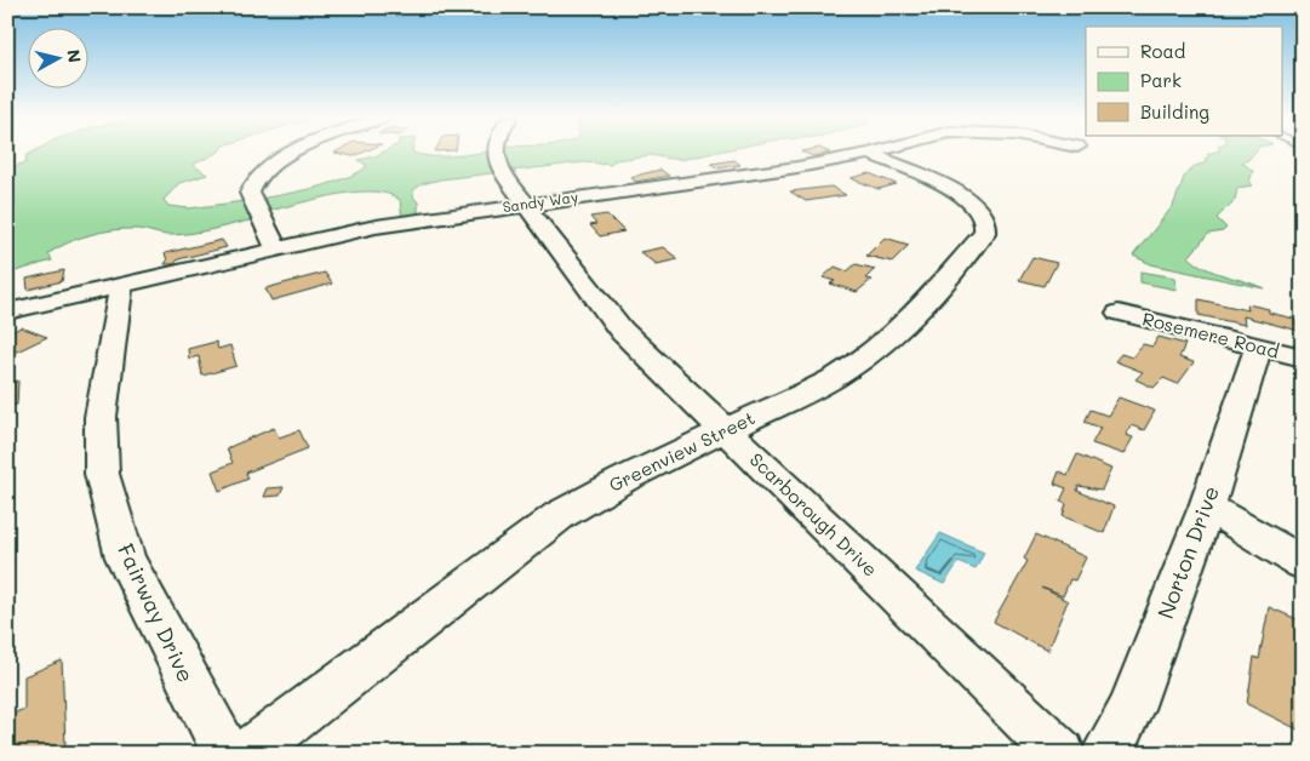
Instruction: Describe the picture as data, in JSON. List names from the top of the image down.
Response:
{
  "streets": {
    "street": [
      "Sandy Way",
      "Rosemere Road",
      "Greenview Street",
      "Scarborough Drive",
      "Norton Drive",
      "Fairway Drive"
    ]
  },
  "crossings": [
    ["Sandy Way", "Greenview Street"],
    ["Sandy Way", "Scarborough Drive"],
    ["Sandy Way", "Fairway Drive"],
    ["Rosemere Road", "Norton Drive"],
    ["Greenview Street", "Scarborough Drive"]
  ],
  "legend": ["Road", "Park", "Building"],
  "north": "right"
}
